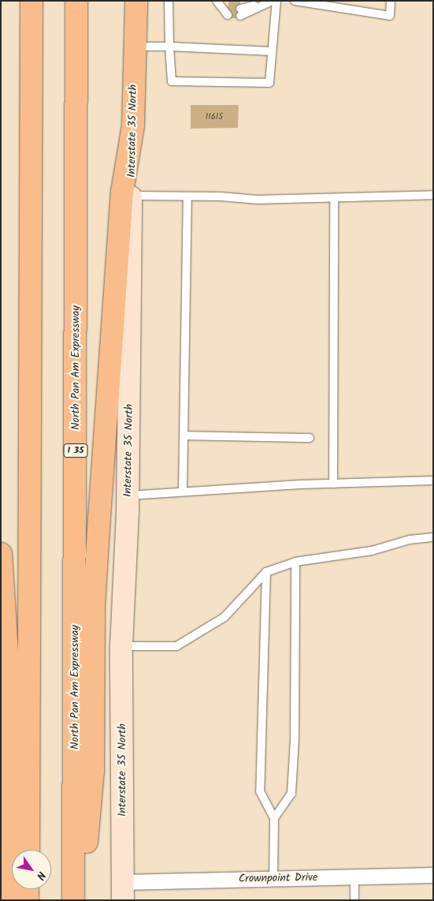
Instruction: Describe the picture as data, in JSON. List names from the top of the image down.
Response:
{
  "streets": {
    "main road": ["Interstate 35 North", "North Pan Am Expressway", "I 35"],
    "street": ["Crownpoint Drive"]
  },
  "crossings": [
    ["Interstate 35 North", "Crownpoint Drive"]
  ],
  "house_numbers": ["11615"],
  "north": "bottom right"
}
